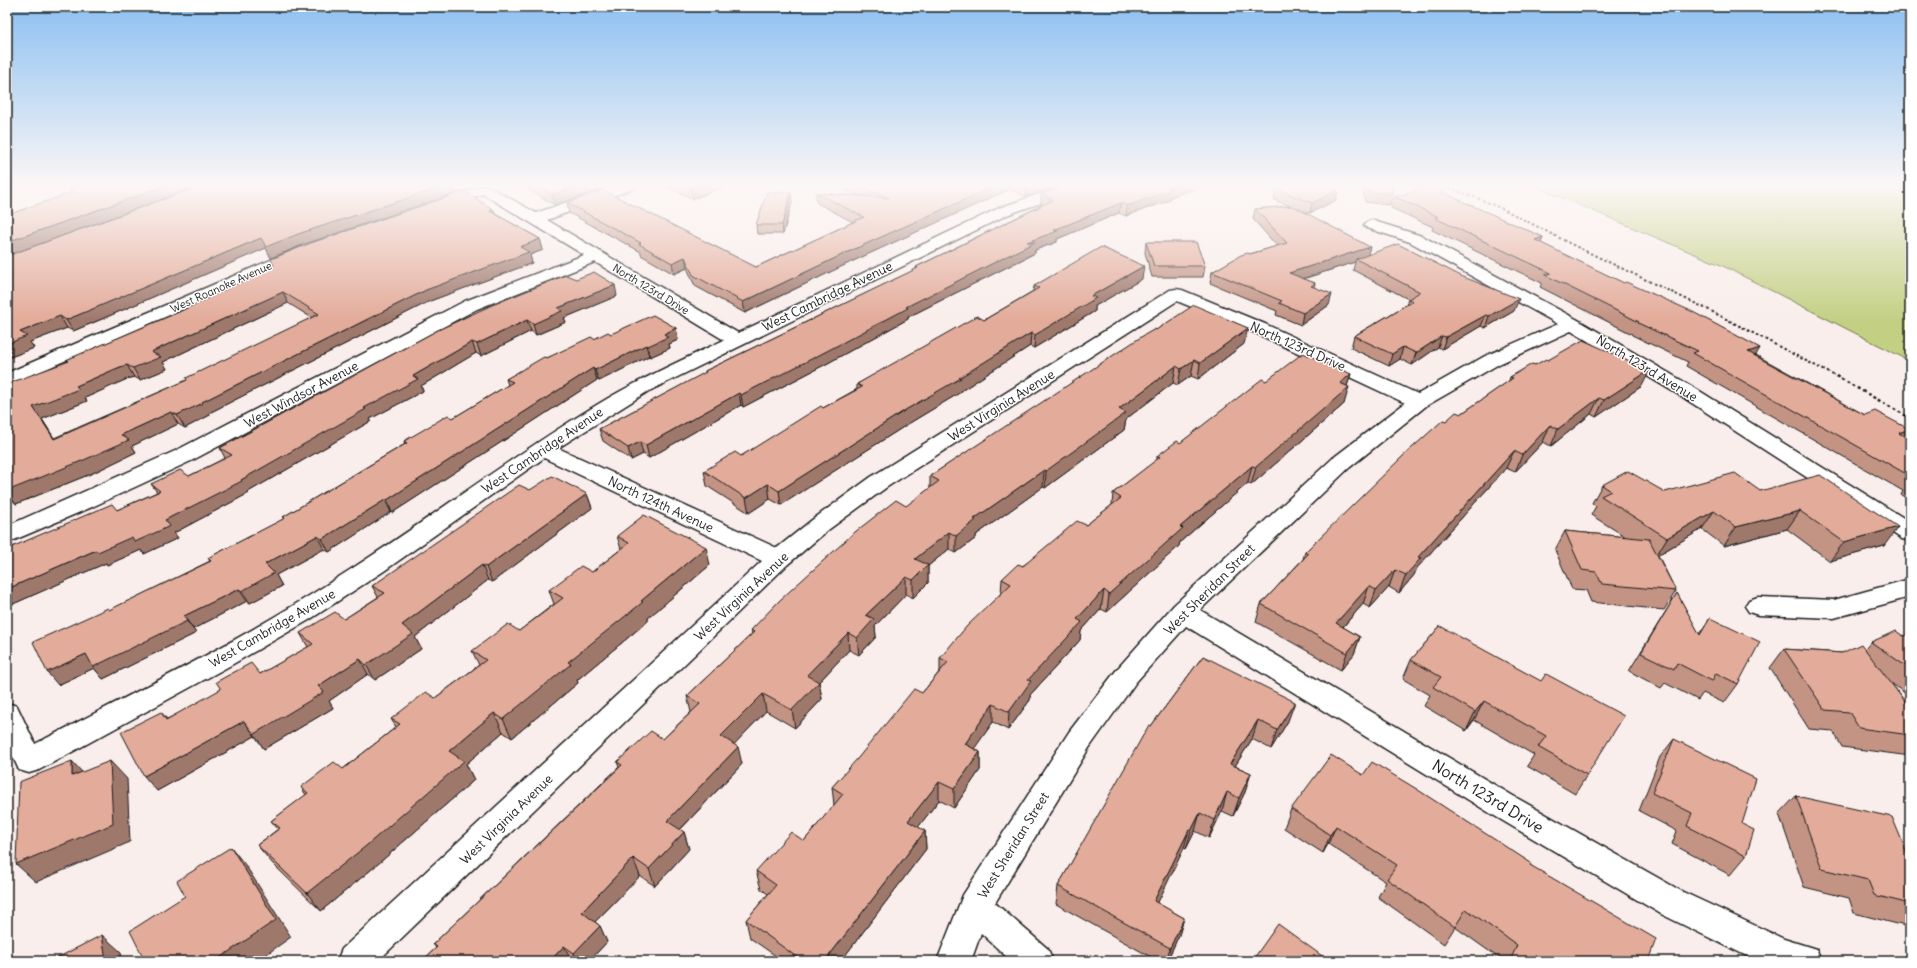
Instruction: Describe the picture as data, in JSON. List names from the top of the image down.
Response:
{
  "streets": {
    "street": [
      "West Roanoke Avenue",
      "North 123rd Drive",
      "West Cambridge Avenue",
      "North 123rd Avenue",
      "West Windsor Avenue",
      "West Virginia Avenue",
      "North 124th Avenue",
      "West Sheridan Street"
    ]
  },
  "crossings": [
    ["North 123rd Drive", "West Cambridge Avenue"],
    ["North 123rd Drive", "West Windsor Avenue"],
    ["North 123rd Drive", "West Virginia Avenue"],
    ["North 123rd Drive", "West Sheridan Street"],
    ["West Cambridge Avenue", "North 124th Avenue"],
    ["North 123rd Avenue", "West Sheridan Street"],
    ["West Virginia Avenue", "North 124th Avenue"]
  ]
}
